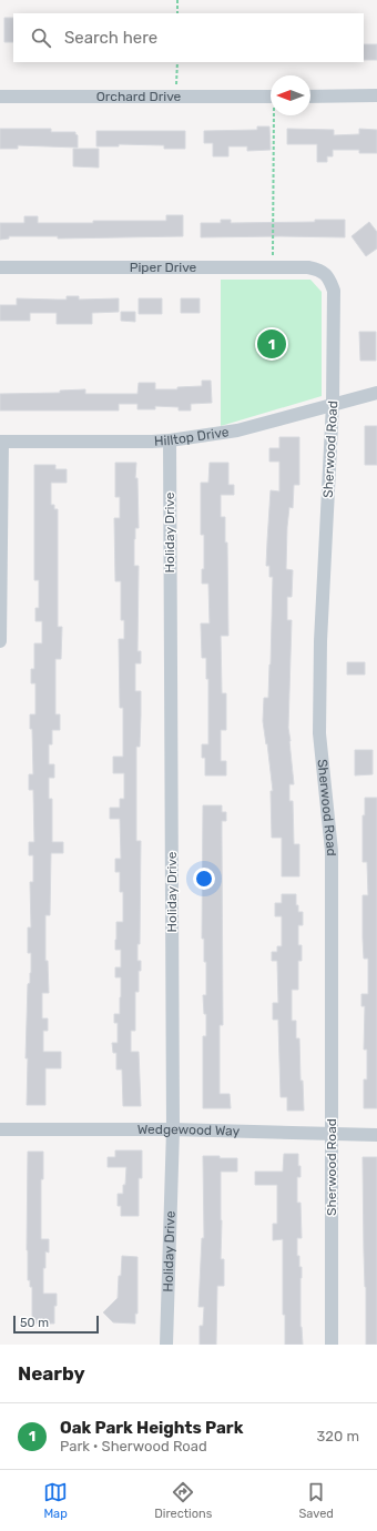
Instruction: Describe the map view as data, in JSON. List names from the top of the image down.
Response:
{
  "streets": {
    "street": [
      "Orchard Drive",
      "Piper Drive",
      "Hilltop Drive",
      "Sherwood Road",
      "Holiday Drive",
      "Wedgewood Way"
    ]
  },
  "crossings": [
    ["Piper Drive", "Sherwood Road"],
    ["Hilltop Drive", "Sherwood Road"],
    ["Hilltop Drive", "Holiday Drive"],
    ["Sherwood Road", "Wedgewood Way"],
    ["Holiday Drive", "Wedgewood Way"]
  ],
  "scale_bar": "50 m",
  "north": "left",
  "page": {
    "search": "Search here",
    "pins": "1",
    "scale": "50 m",
    "heading": "Nearby",
    "list": [
      {
        "mark": "1",
        "name": "Oak Park Heights Park",
        "note": "Park · Sherwood Road",
        "value": "320 m"
      }
    ],
    "nav": ["Map", "Directions", "Saved"]
  }
}
